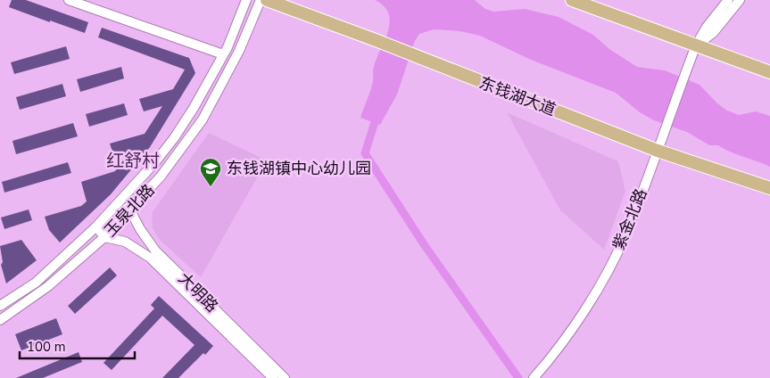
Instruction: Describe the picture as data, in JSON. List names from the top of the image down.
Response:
{
  "streets": {
    "main road": ["东钱湖大道"],
    "street": ["玉泉北路", "紫金北路", "大明路"]
  },
  "crossings": [
    ["东钱湖大道", "紫金北路"],
    ["玉泉北路", "大明路"]
  ],
  "districts": ["红舒村"],
  "places": {
    "school or university": ["东钱湖镇中心幼儿园"]
  },
  "scale_bar": "100 m"
}
